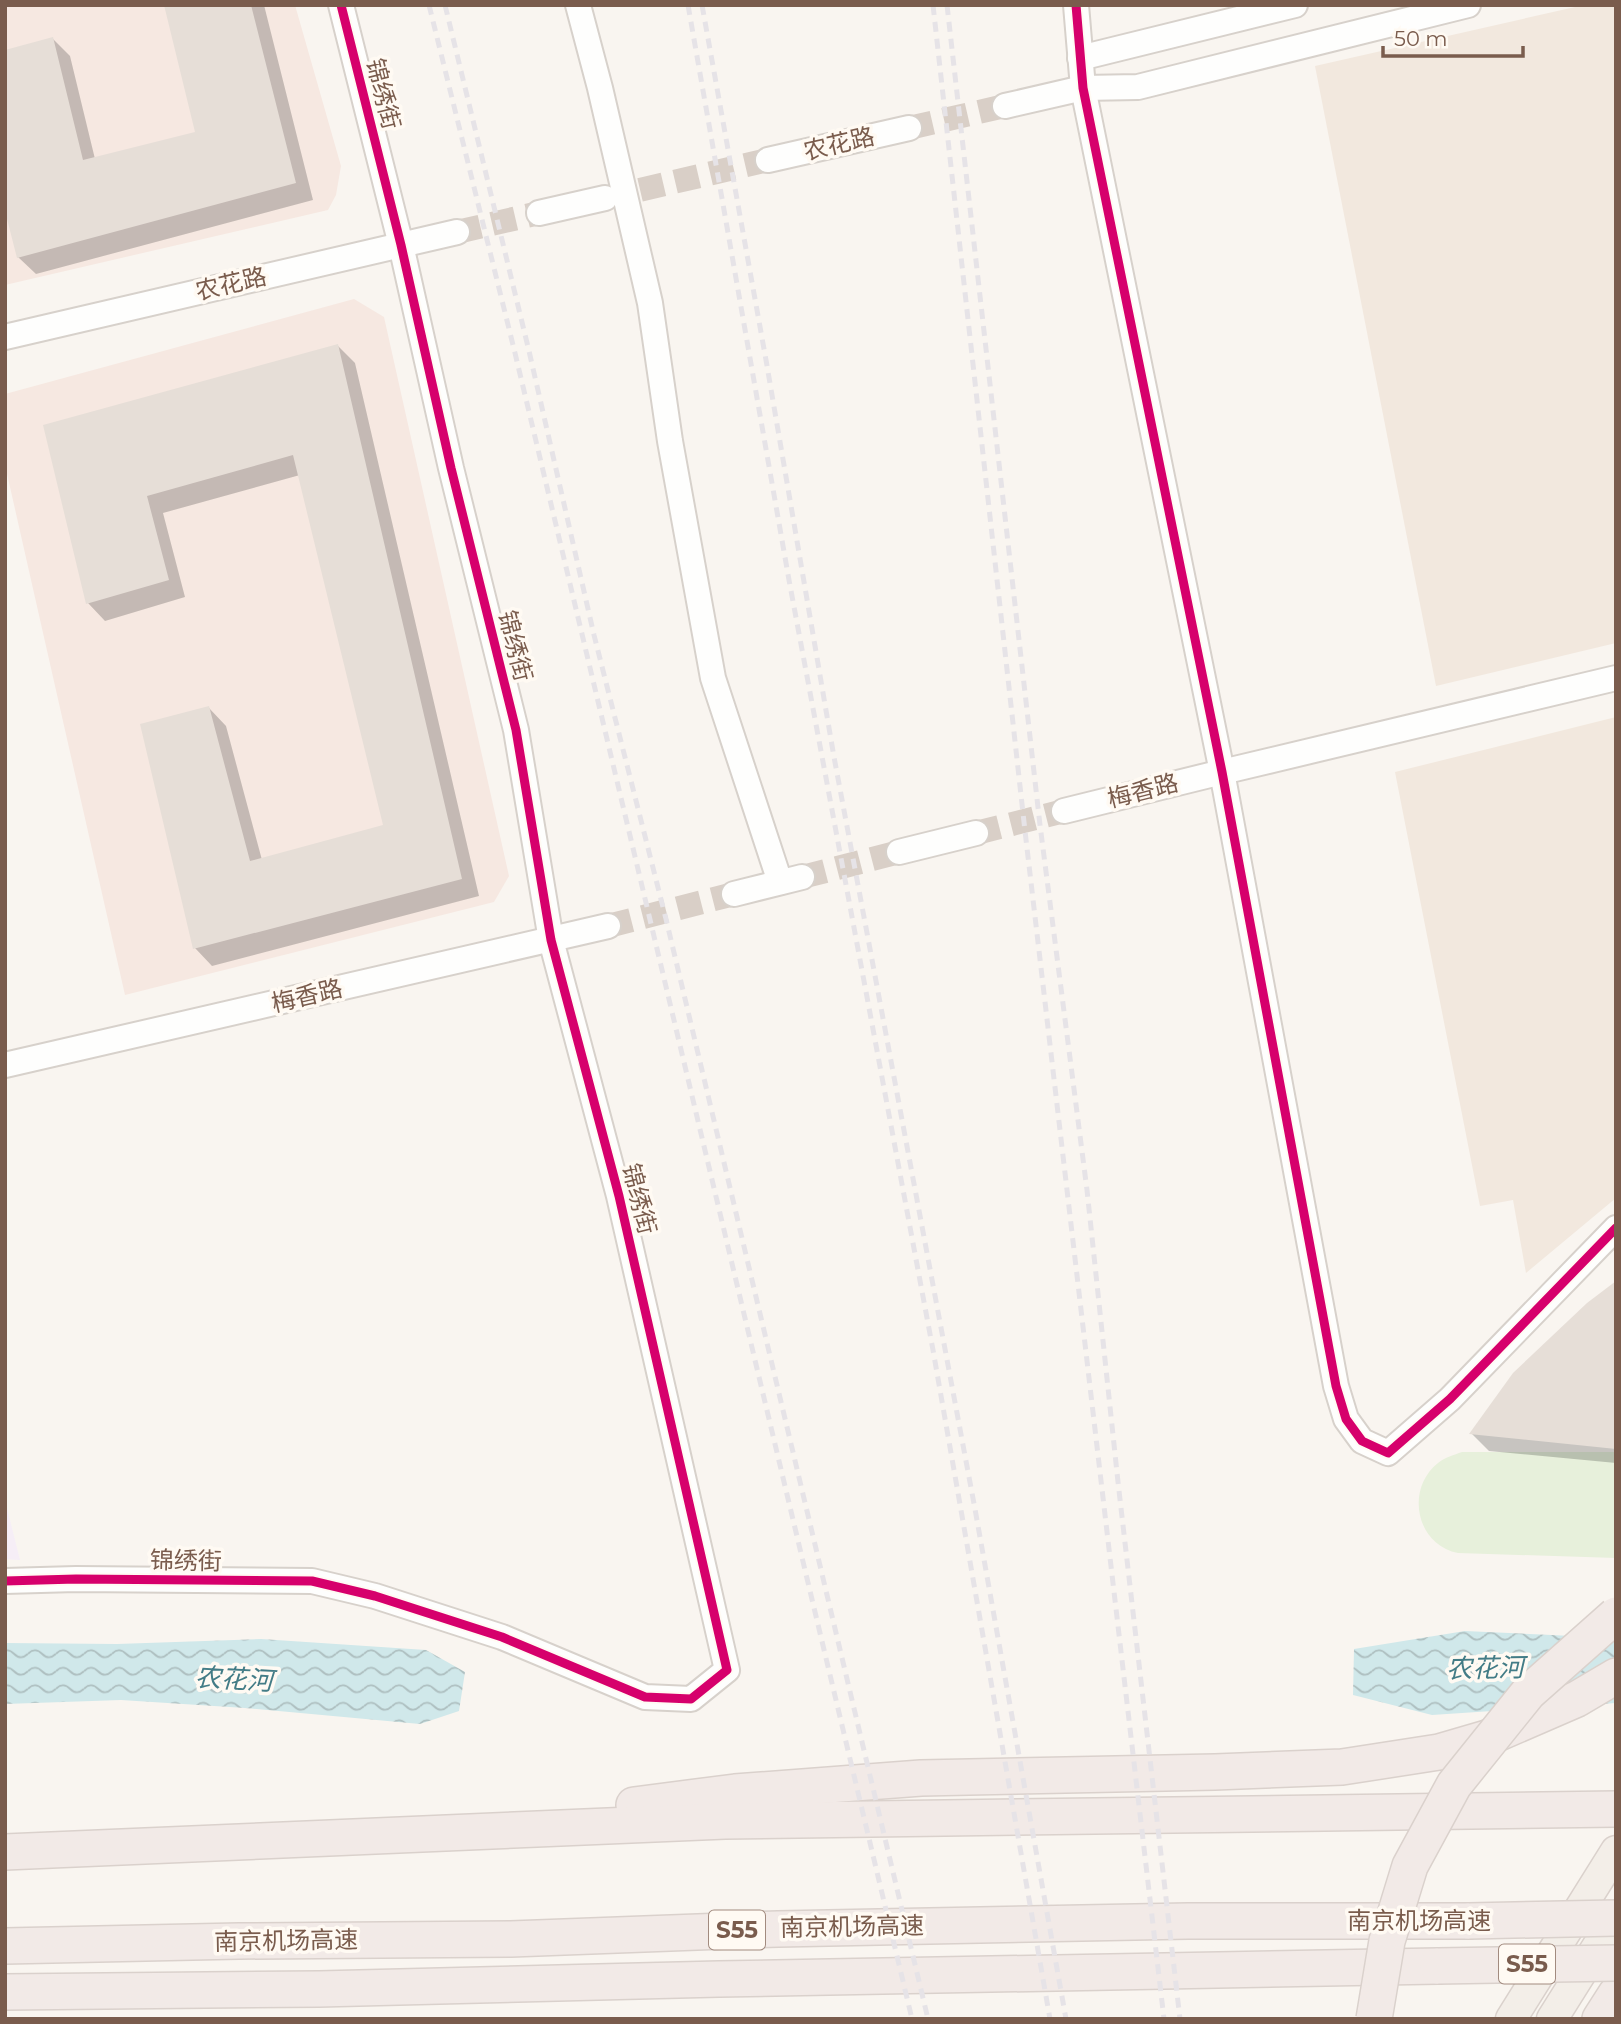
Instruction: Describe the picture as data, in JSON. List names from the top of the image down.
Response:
{
  "streets": {
    "highway": ["南京机场高速", "S55"],
    "street": ["锦绣街", "农花路", "梅香路"]
  },
  "crossings": [
    ["锦绣街", "农花路"],
    ["锦绣街", "梅香路"]
  ],
  "water": ["农花河"],
  "scale_bar": "50 m"
}
